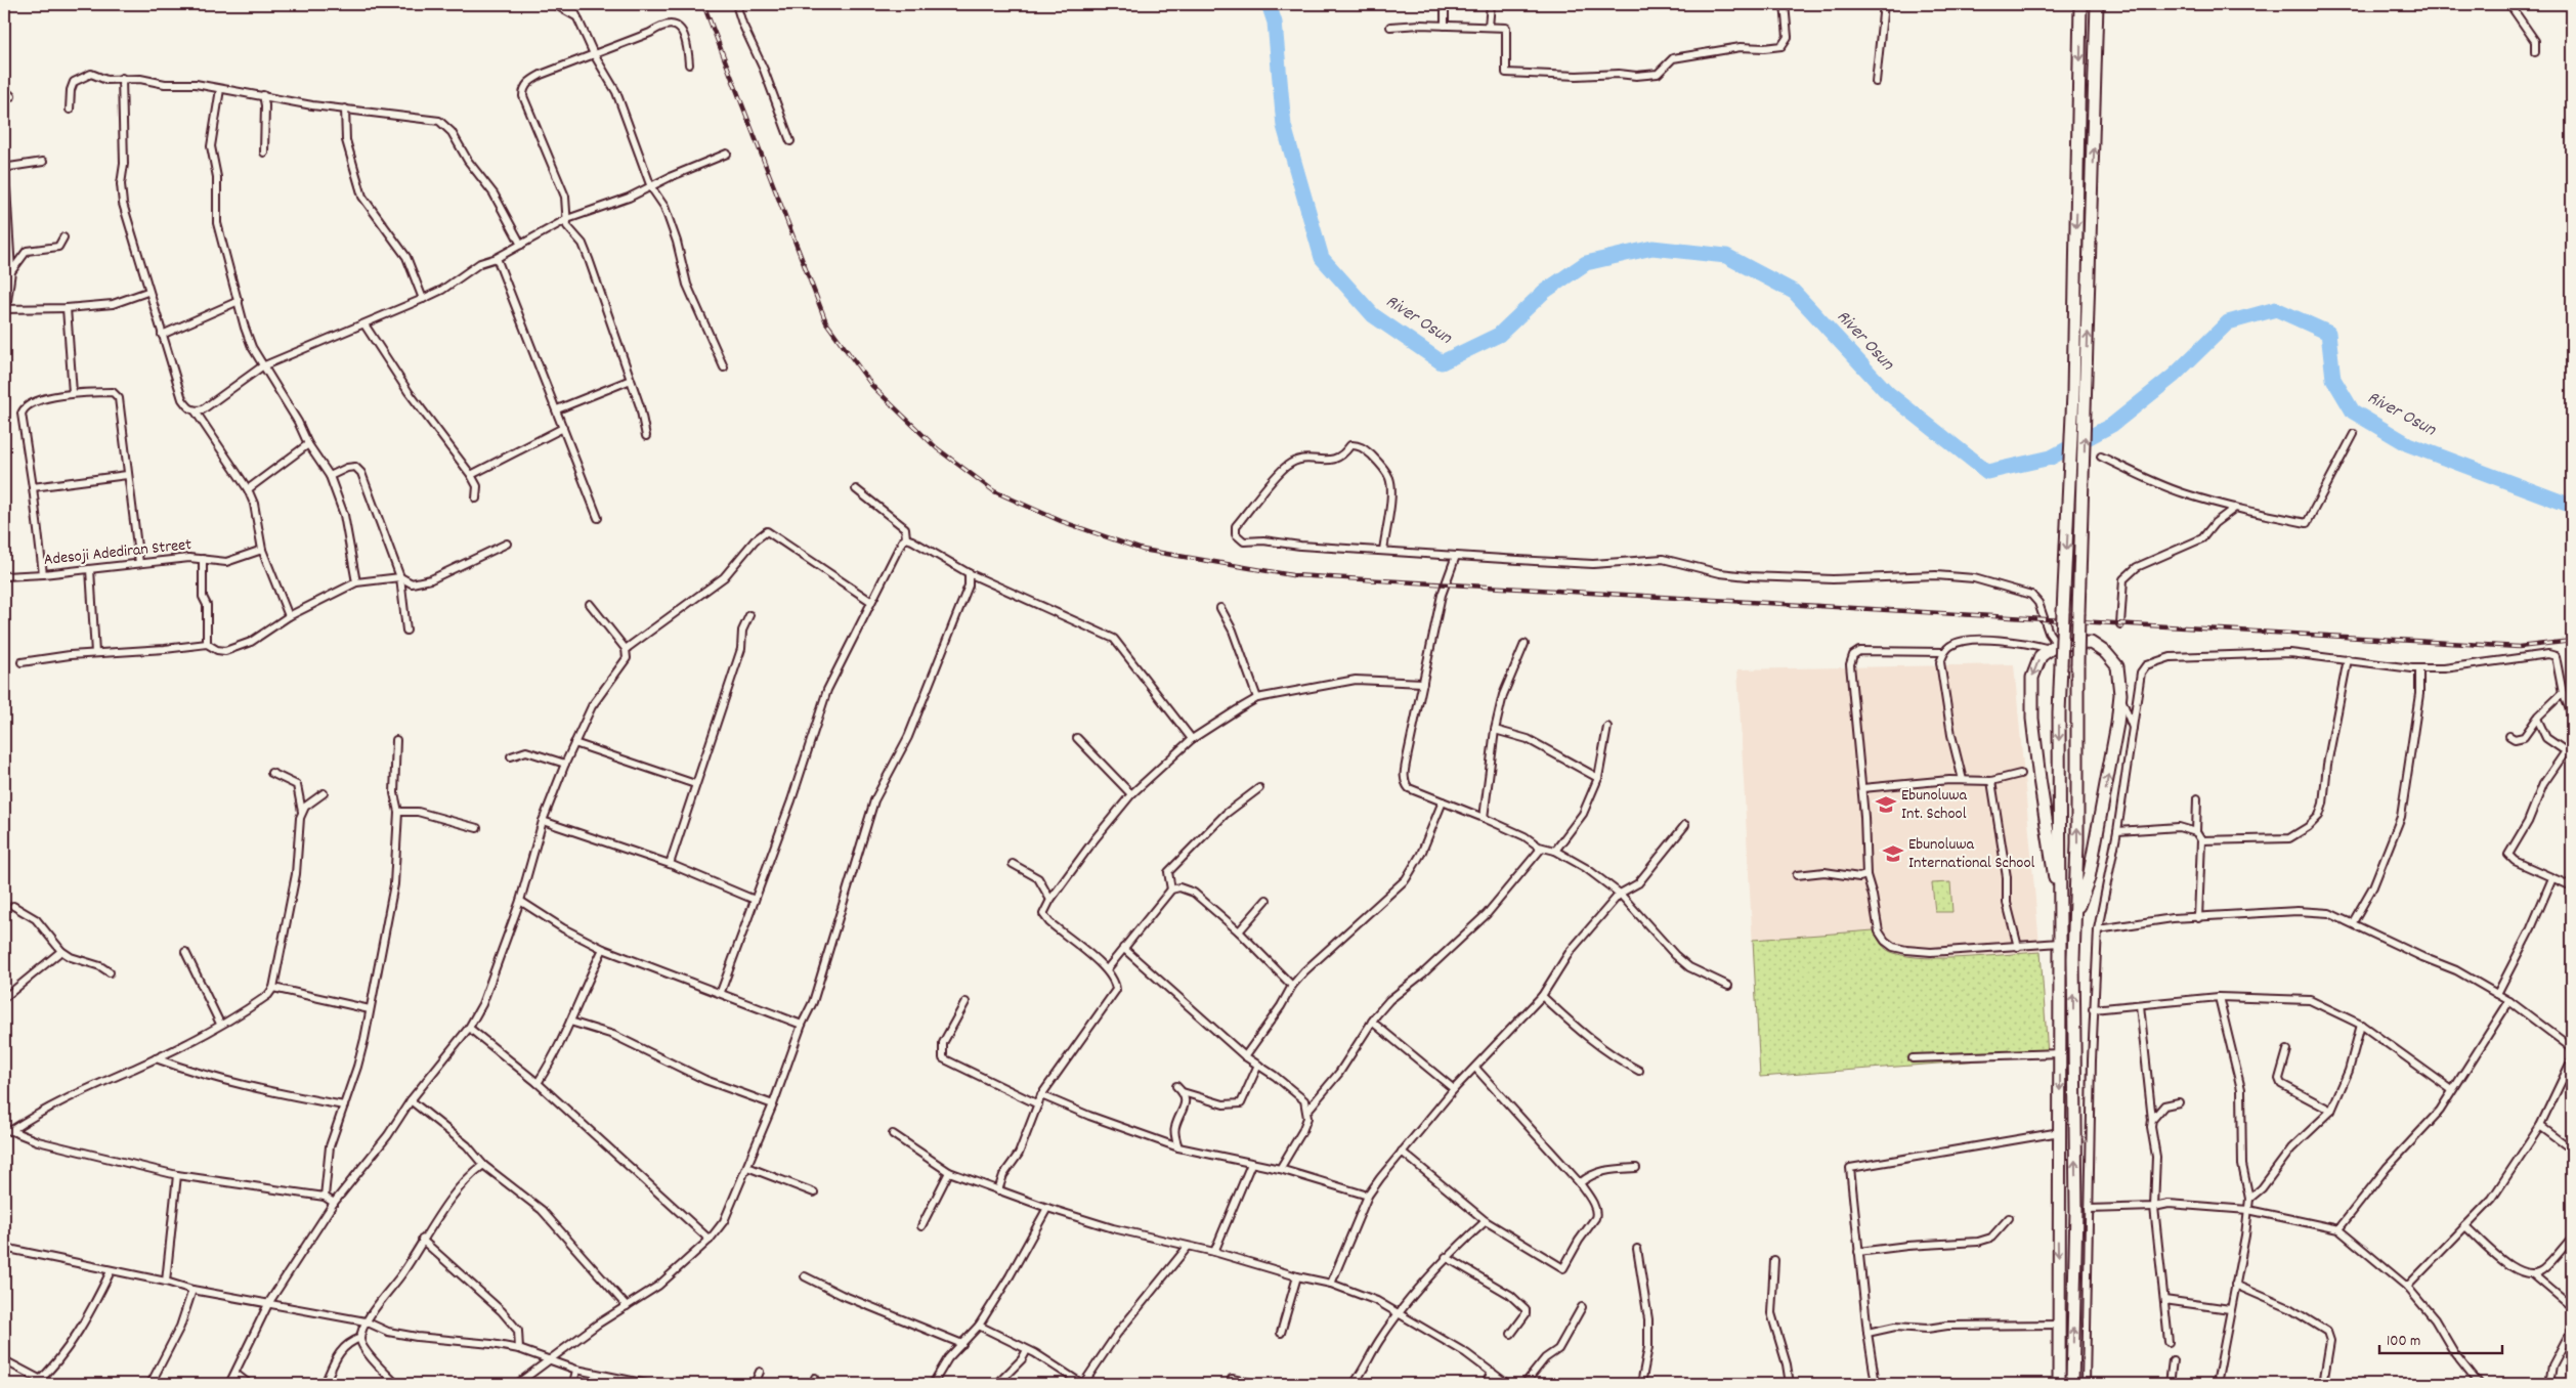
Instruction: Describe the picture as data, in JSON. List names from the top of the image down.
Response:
{
  "streets": {
    "street": ["Adesoji Adediran Street"]
  },
  "water": ["River Osun"],
  "places": {
    "school or university": ["Ebunoluwa Int. School", "Ebunoluwa International School"]
  },
  "scale_bar": "100 m"
}
